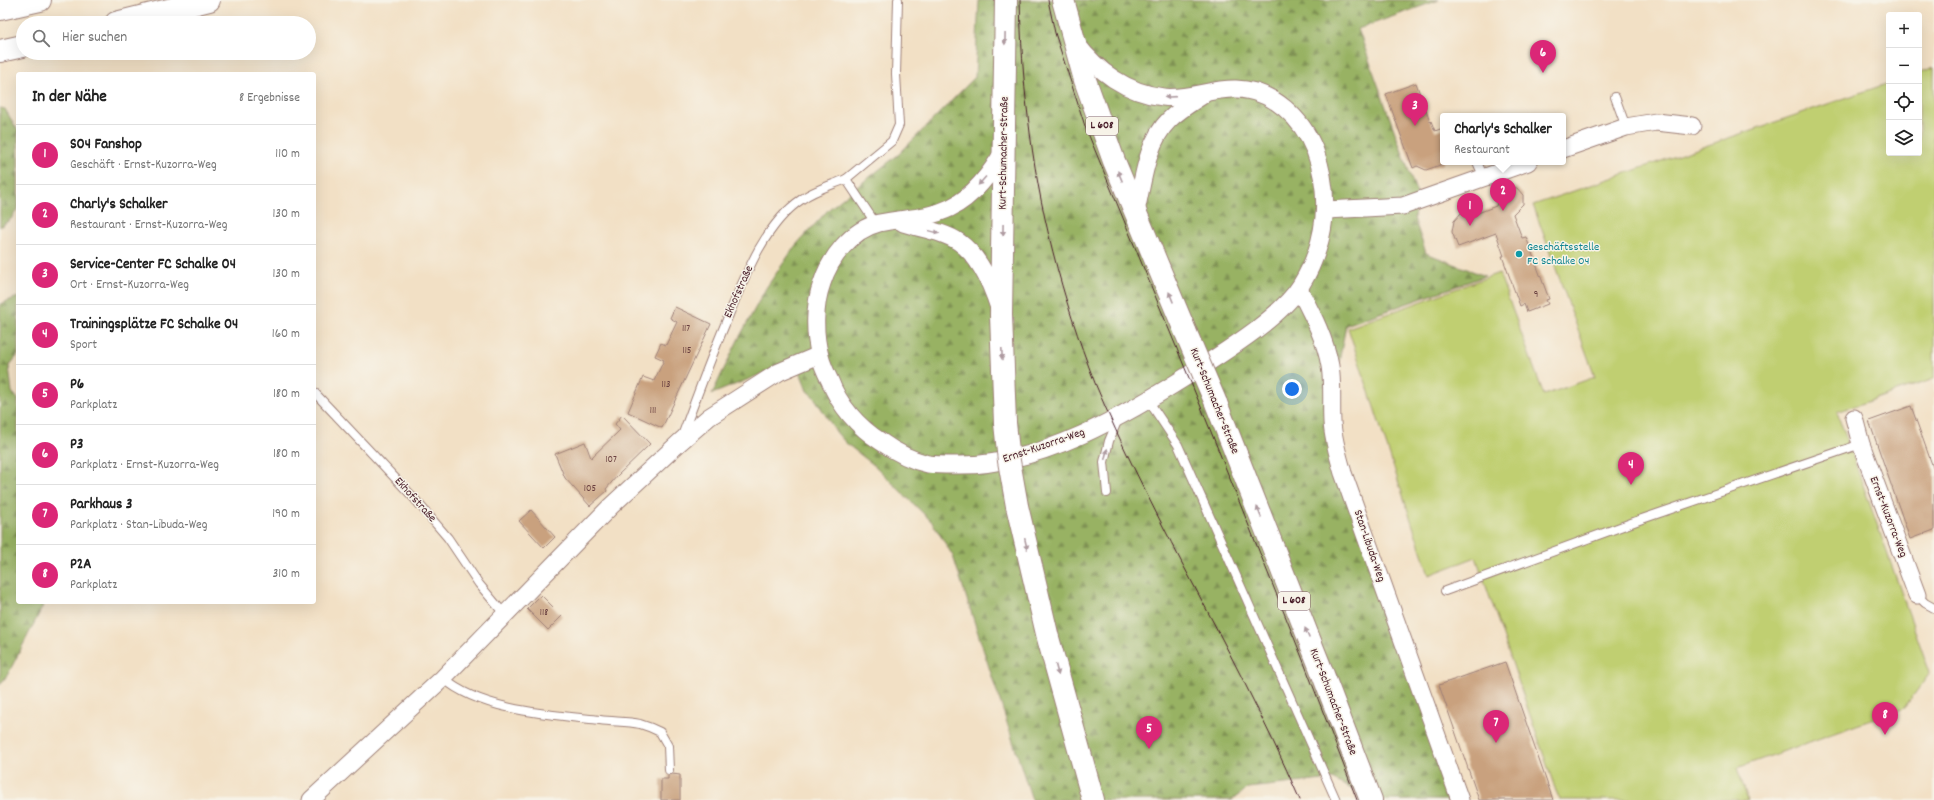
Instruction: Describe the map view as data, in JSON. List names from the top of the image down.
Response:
{
  "streets": {
    "main road": ["L 608", "Kurt-Schumacher-Straße"],
    "street": ["Ekhofstraße", "Ernst-Kuzorra-Weg", "Stan-Libuda-Weg"]
  },
  "crossings": [
    ["Kurt-Schumacher-Straße", "Ernst-Kuzorra-Weg"],
    ["Ekhofstraße", "Ernst-Kuzorra-Weg"],
    ["Ernst-Kuzorra-Weg", "Stan-Libuda-Weg"]
  ],
  "places": ["Geschäftsstelle FC Schalke 04"],
  "house_numbers": [
    "9",
    "117",
    "115",
    "113",
    "111",
    "107",
    "105",
    "118"
  ],
  "page": {
    "map_buttons": ["+", "−"],
    "search": "Hier suchen",
    "pins": [
      "6",
      "3",
      "2",
      "1",
      "4",
      "8",
      "7",
      "5"
    ],
    "heading": ["In der Nähe", "8 Ergebnisse"],
    "popup": ["Charly's Schalker", "Restaurant"],
    "list": [
      {
        "mark": "1",
        "name": "S04 Fanshop",
        "note": "Geschäft · Ernst-Kuzorra-Weg",
        "value": "110 m"
      },
      {
        "mark": "2",
        "name": "Charly's Schalker",
        "note": "Restaurant · Ernst-Kuzorra-Weg",
        "value": "130 m"
      },
      {
        "mark": "3",
        "name": "Service-Center FC Schalke 04",
        "note": "Ort · Ernst-Kuzorra-Weg",
        "value": "130 m"
      },
      {
        "mark": "4",
        "name": "Trainingsplätze FC Schalke 04",
        "note": "Sport",
        "value": "160 m"
      },
      {
        "mark": "5",
        "name": "P6",
        "note": "Parkplatz",
        "value": "180 m"
      },
      {
        "mark": "6",
        "name": "P3",
        "note": "Parkplatz · Ernst-Kuzorra-Weg",
        "value": "180 m"
      },
      {
        "mark": "7",
        "name": "Parkhaus 3",
        "note": "Parkplatz · Stan-Libuda-Weg",
        "value": "190 m"
      },
      {
        "mark": "8",
        "name": "P2A",
        "note": "Parkplatz",
        "value": "310 m"
      }
    ]
  }
}
